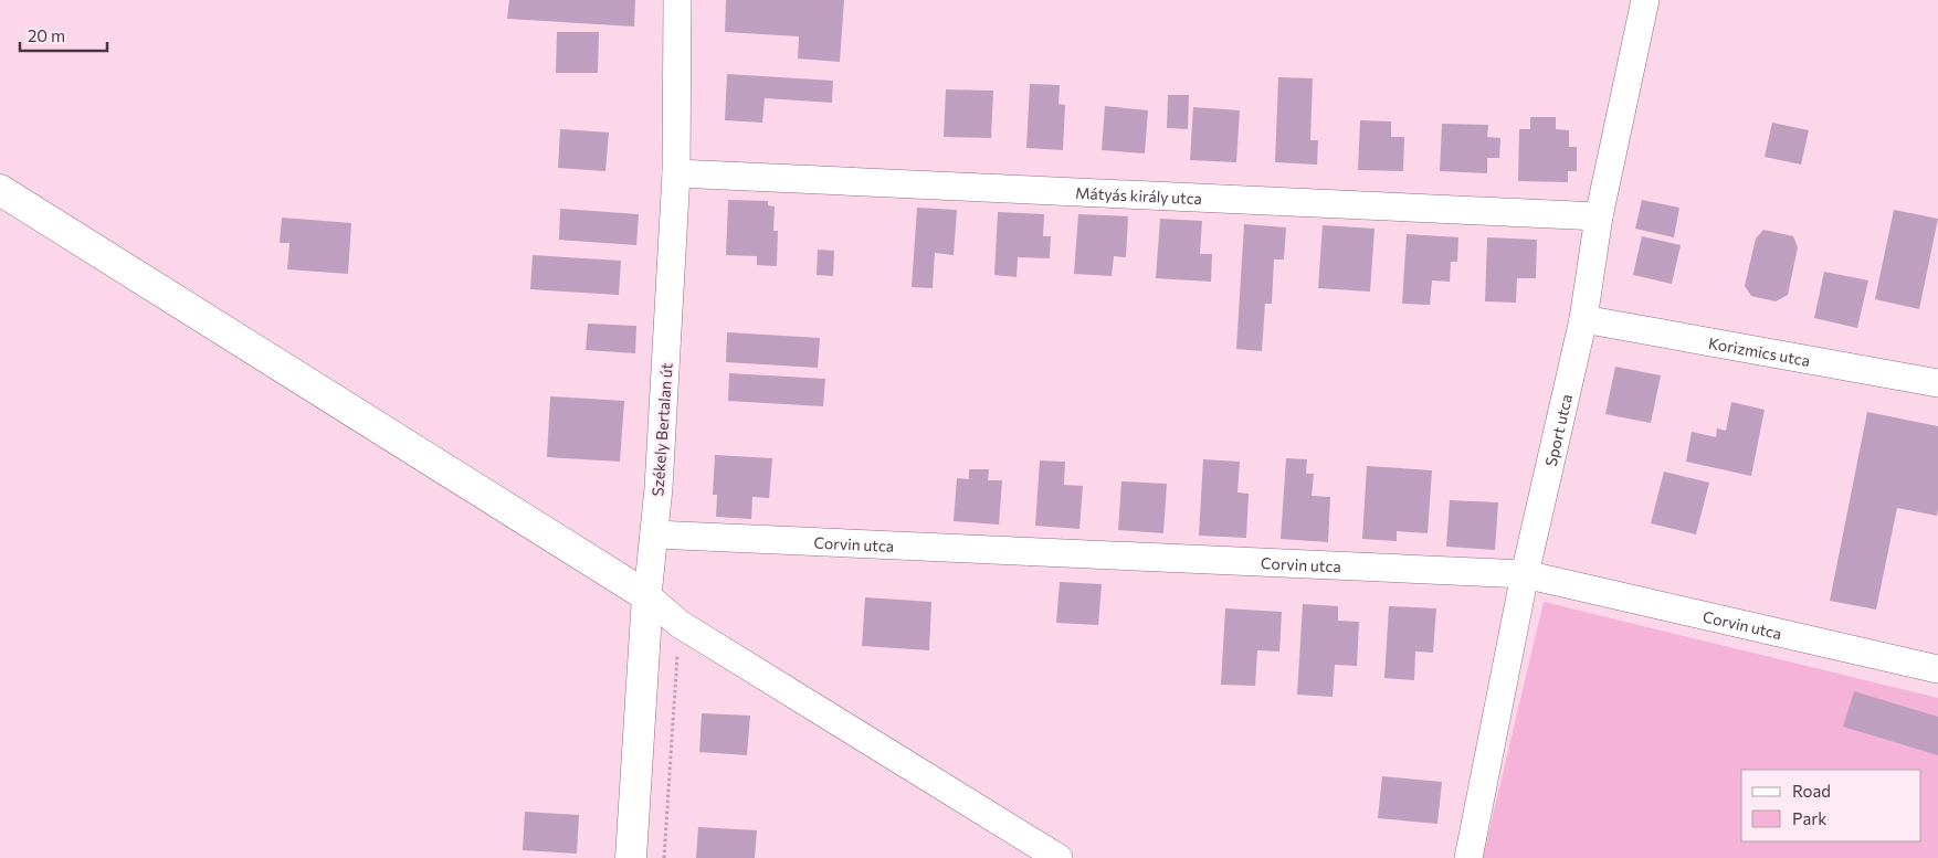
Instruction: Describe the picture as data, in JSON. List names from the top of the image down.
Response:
{
  "streets": {
    "street": [
      "Mátyás király utca",
      "Korizmics utca",
      "Székely Bertalan út",
      "Sport utca",
      "Corvin utca"
    ]
  },
  "crossings": [
    ["Mátyás király utca", "Székely Bertalan út"],
    ["Mátyás király utca", "Sport utca"],
    ["Korizmics utca", "Sport utca"],
    ["Székely Bertalan út", "Corvin utca"],
    ["Sport utca", "Corvin utca"]
  ],
  "legend": ["Road", "Park"],
  "scale_bar": "20 m"
}
